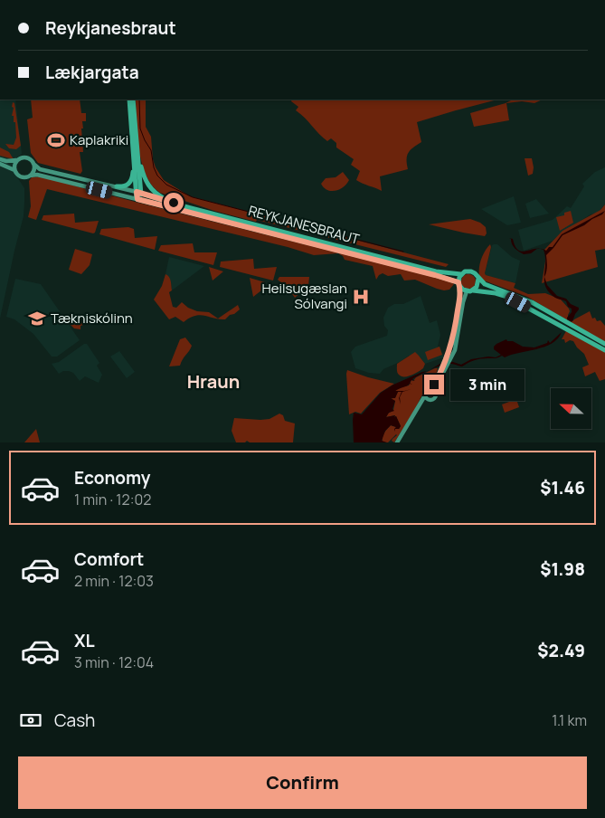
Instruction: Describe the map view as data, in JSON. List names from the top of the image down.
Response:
{
  "streets": {
    "highway": ["REYKJANESBRAUT"]
  },
  "districts": ["Hraun"],
  "places": {
    "sports": ["Kaplakriki"],
    "hospital": ["Heilsugæslan Sólvangi"],
    "school or university": ["Tækniskólinn"]
  },
  "north": "left",
  "page": {
    "banner": ["Reykjanesbraut", "Lækjargata"],
    "bubble": "3 min",
    "list": [
      {
        "name": "Economy",
        "note": "1 min · 12:02",
        "value": "$1.46"
      },
      {
        "name": "Comfort",
        "note": "2 min · 12:03",
        "value": "$1.98"
      },
      {
        "name": "XL",
        "note": "3 min · 12:04",
        "value": "$2.49"
      }
    ],
    "pay": ["Cash", "1.1 km"],
    "buttons": "Confirm"
  }
}
